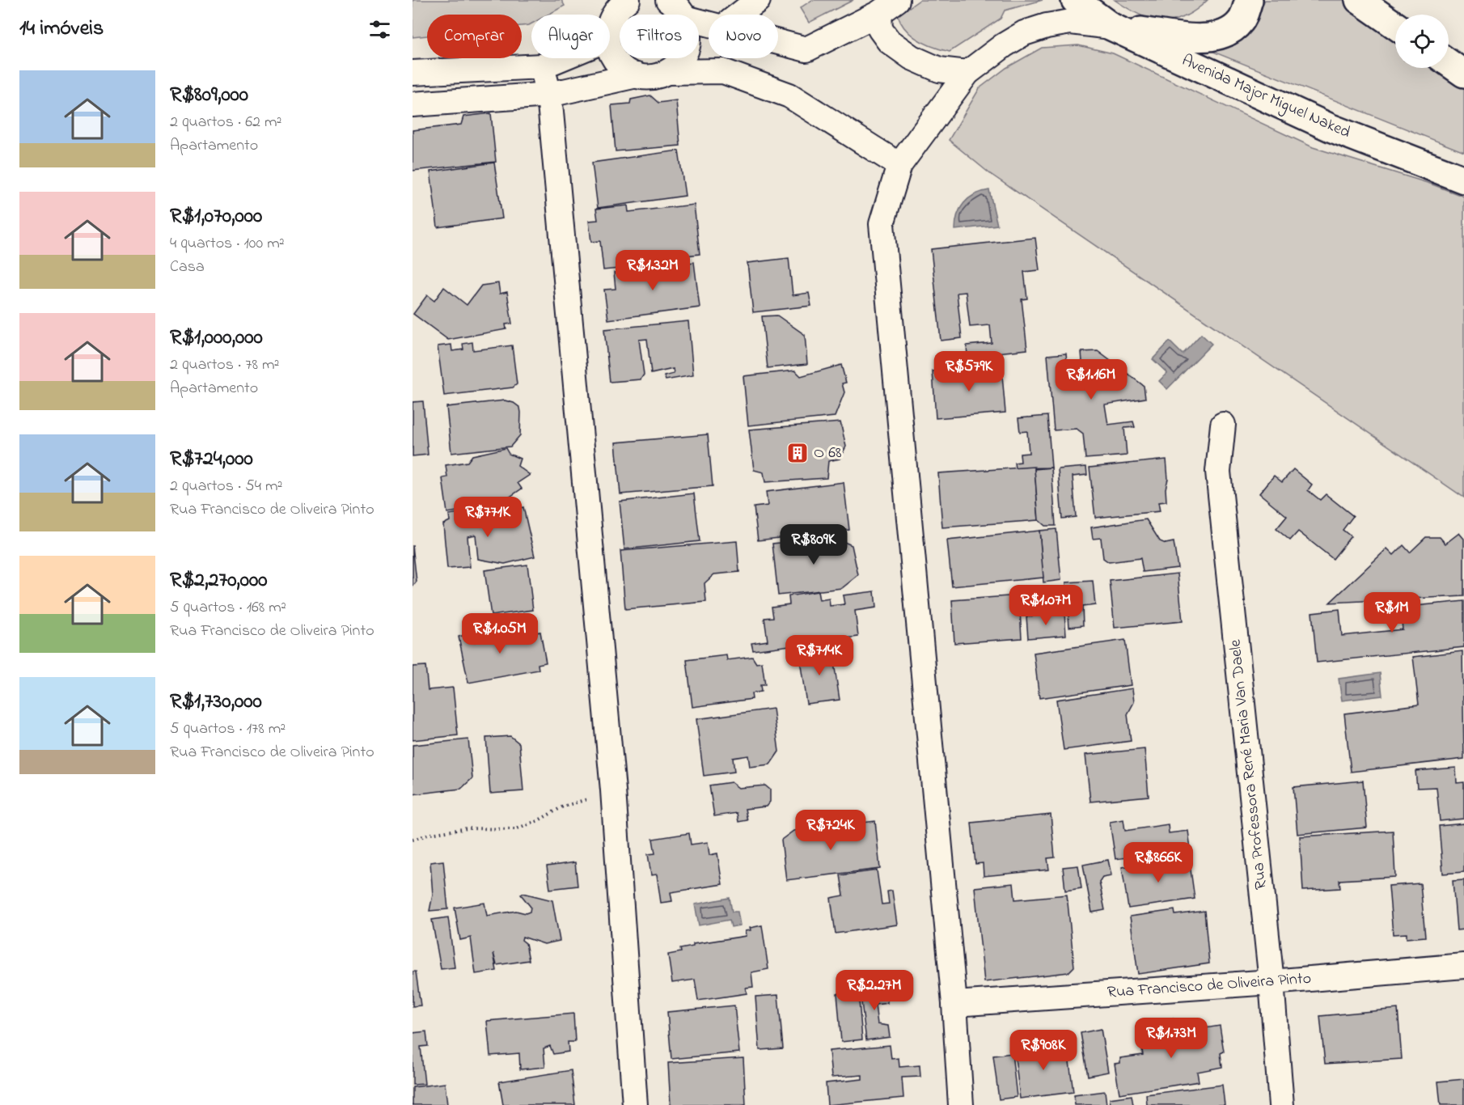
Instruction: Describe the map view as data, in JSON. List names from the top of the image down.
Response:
{
  "streets": {
    "main road": ["Avenida Major Miguel Naked"],
    "street": ["Rua Professora René Maria Van Daele", "Rua Francisco de Oliveira Pinto"]
  },
  "crossings": [
    ["Rua Professora René Maria Van Daele", "Rua Francisco de Oliveira Pinto"]
  ],
  "places": {
    "building": ["O 68"]
  },
  "page": {
    "heading": "14 imóveis",
    "chip": [
      "Comprar",
      "Alugar",
      "Filtros",
      "Novo"
    ],
    "list": [
      {
        "name": "R$809,000",
        "note": "2 quartos · 62 m² · Apartamento"
      },
      {
        "name": "R$1,070,000",
        "note": "4 quartos · 100 m² · Casa"
      },
      {
        "name": "R$1,000,000",
        "note": "2 quartos · 78 m² · Apartamento"
      },
      {
        "name": "R$724,000",
        "note": "2 quartos · 54 m² · Rua Francisco de Oliveira Pinto"
      },
      {
        "name": "R$2,270,000",
        "note": "5 quartos · 168 m² · Rua Francisco de Oliveira Pinto"
      },
      {
        "name": "R$1,730,000",
        "note": "5 quartos · 178 m² · Rua Francisco de Oliveira Pinto"
      }
    ],
    "price": [
      "R$1.32M",
      "R$579K",
      "R$1.16M",
      "R$771K",
      "R$809K",
      "R$1.07M",
      "R$1M",
      "R$1.05M",
      "R$714K",
      "R$724K",
      "R$866K",
      "R$2.27M",
      "R$1.73M",
      "R$908K"
    ]
  }
}
